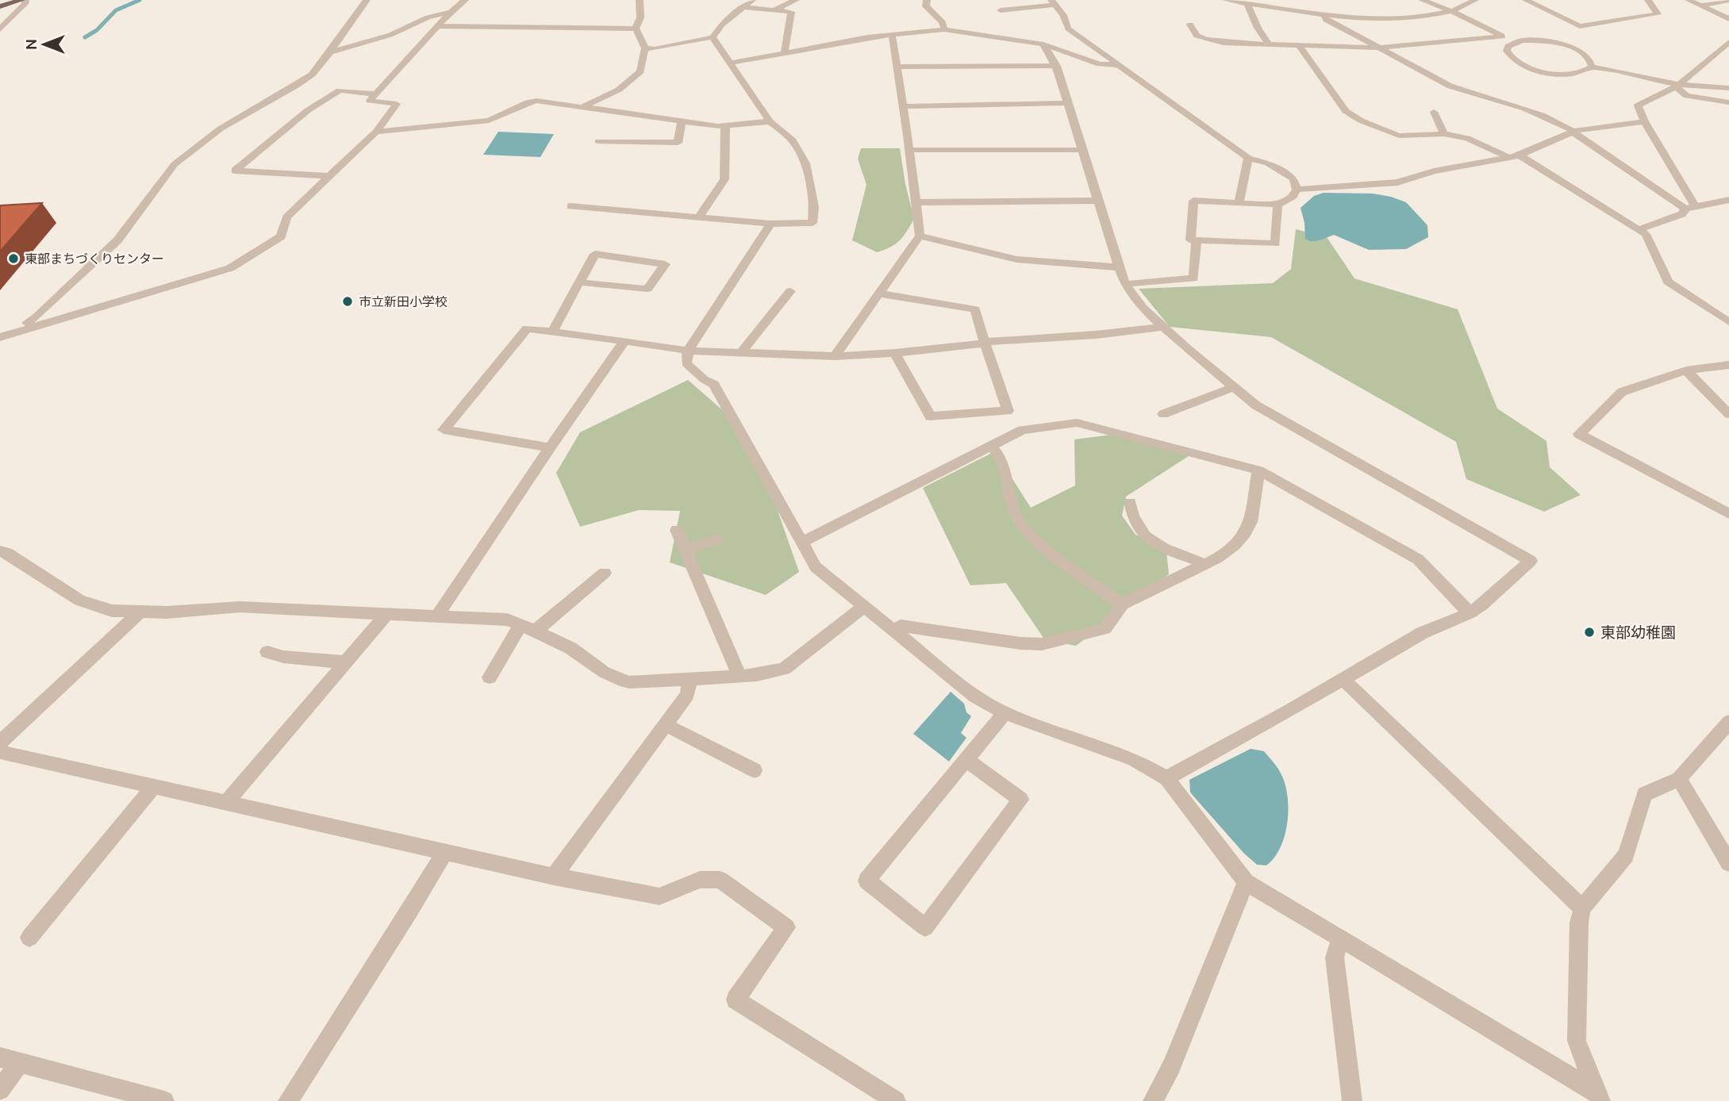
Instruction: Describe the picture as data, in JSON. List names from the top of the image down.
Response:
{
  "places": ["東部まちづくりセンター", "市立新田小学校", "東部幼稚園"],
  "north": "left"
}
